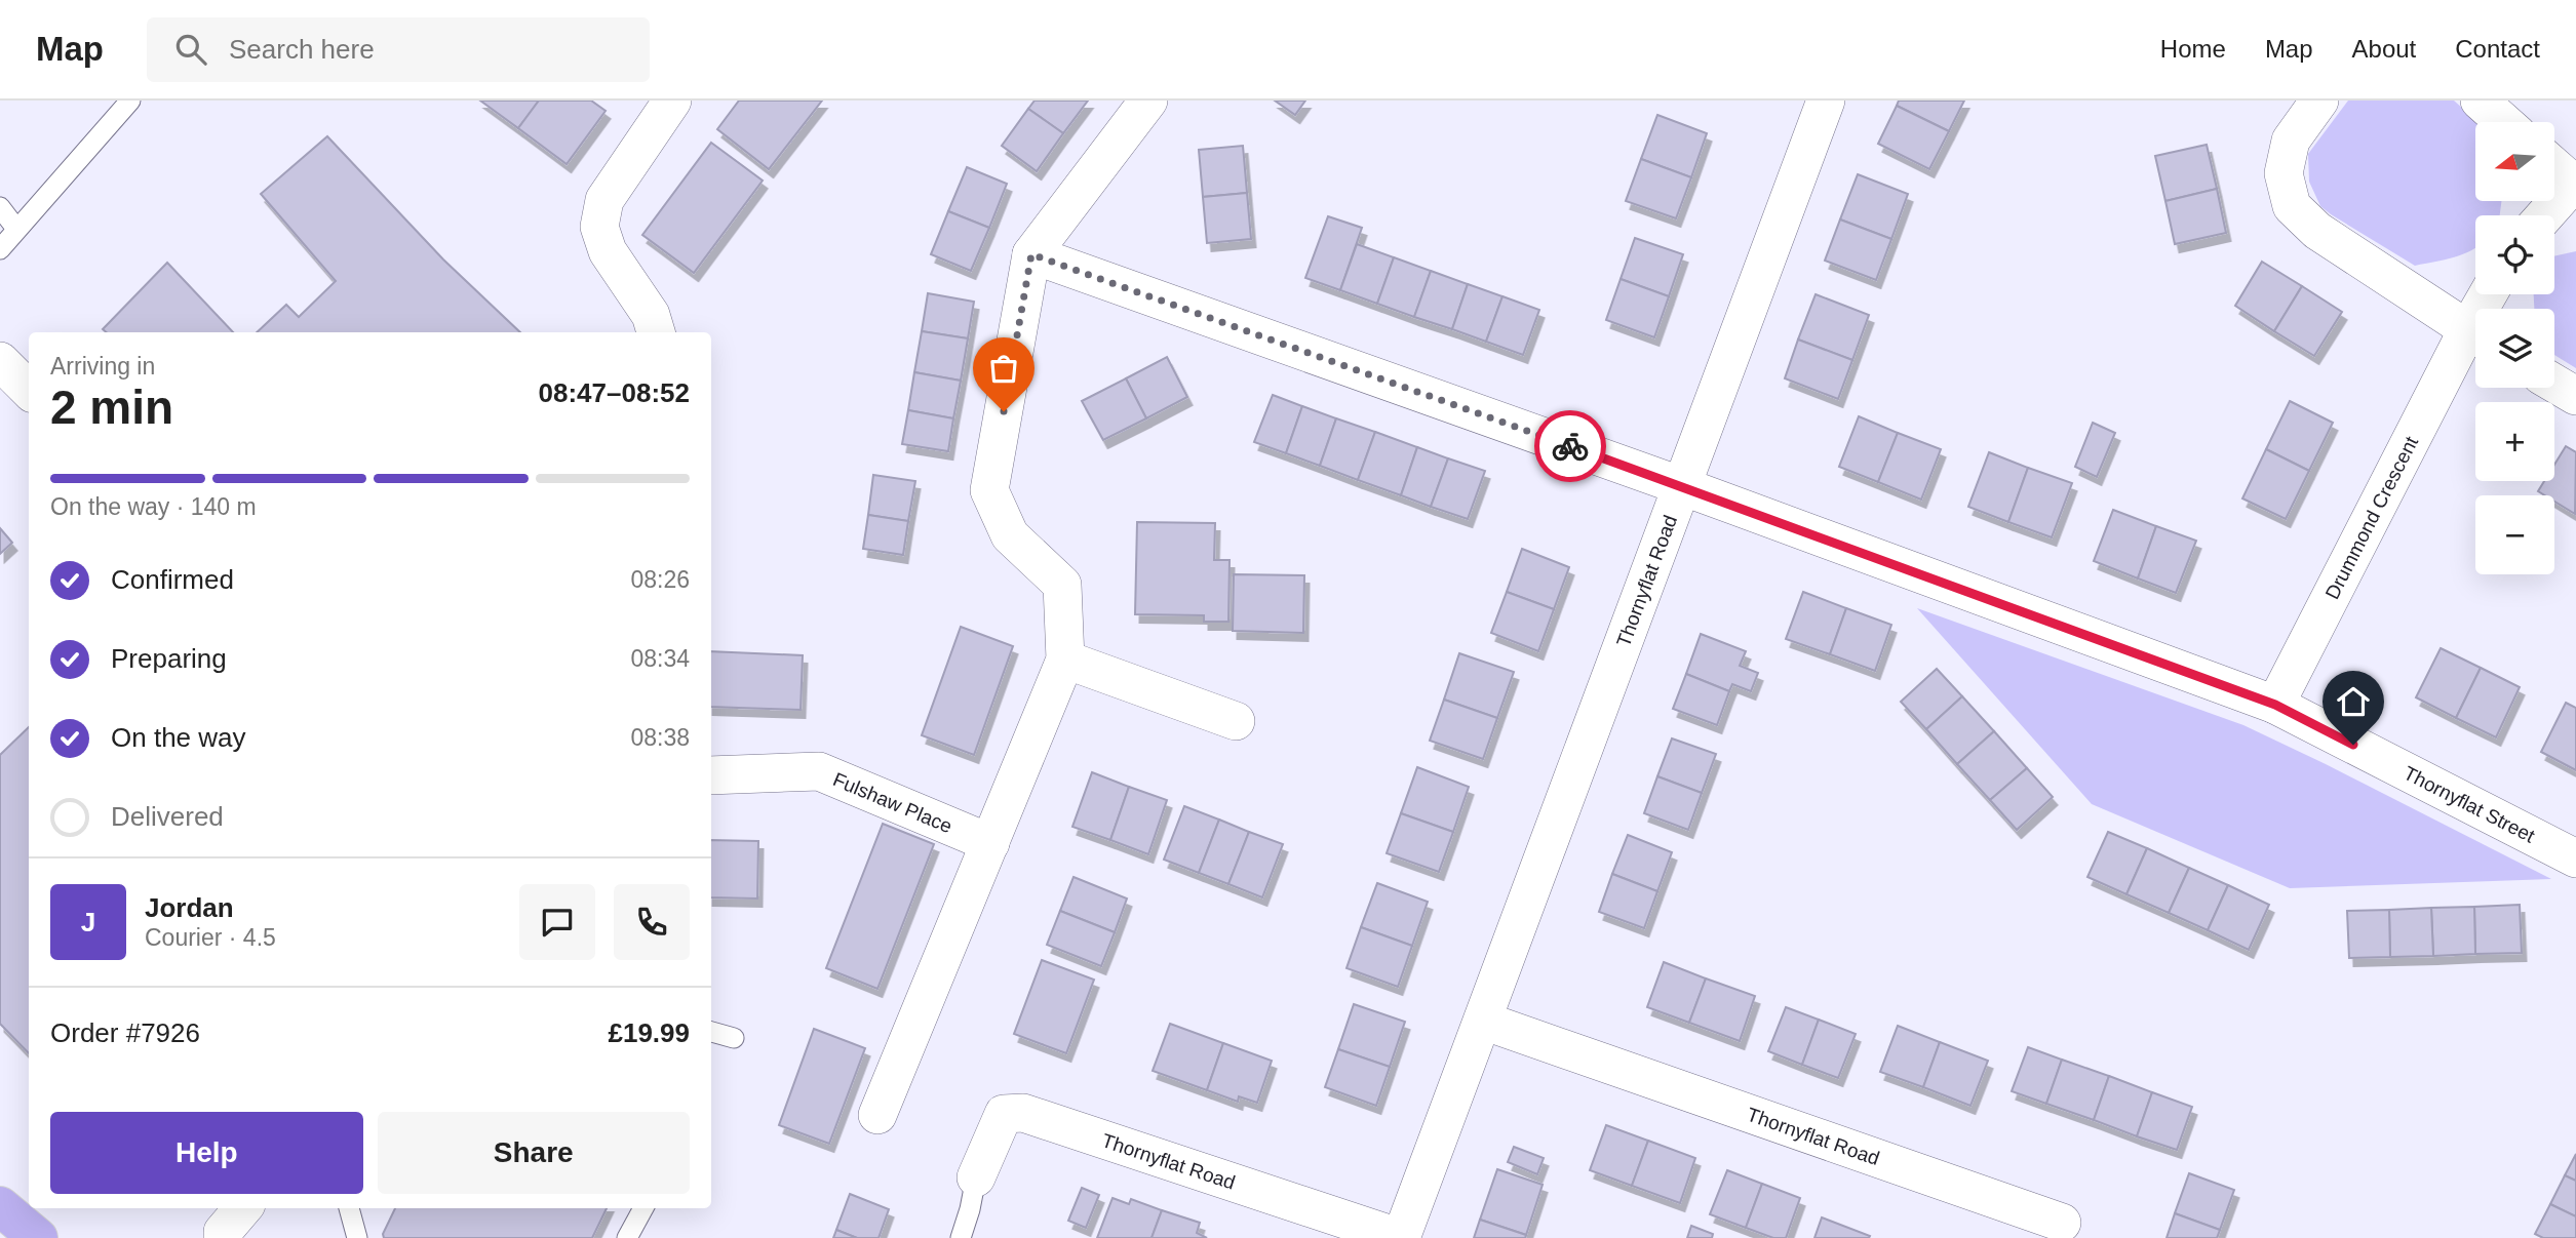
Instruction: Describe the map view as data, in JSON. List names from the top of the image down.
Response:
{
  "streets": {
    "street": [
      "Drummond Crescent",
      "Thornyflat Road",
      "Fulshaw Place",
      "Thornyflat Street"
    ]
  },
  "crossings": [
    ["Drummond Crescent", "Thornyflat Street"],
    ["Thornyflat Road", "Thornyflat Street"]
  ],
  "north": "left",
  "page": {
    "header": "Map",
    "search": "Search here",
    "nav": [
      "Home",
      "Map",
      "About",
      "Contact"
    ],
    "map_buttons": ["+", "−"],
    "heading": ["2 min", "Arriving in", "08:47–08:52"],
    "panel": [
      "Jordan",
      "Courier · 4.5",
      "Order #7926",
      "£19.99"
    ],
    "bar": "On the way · 140 m",
    "list": [
      ["Confirmed", "08:26"],
      ["Preparing", "08:34"],
      ["On the way", "08:38"],
      "Delivered"
    ],
    "round": "J",
    "buttons": ["Help", "Share"]
  }
}
